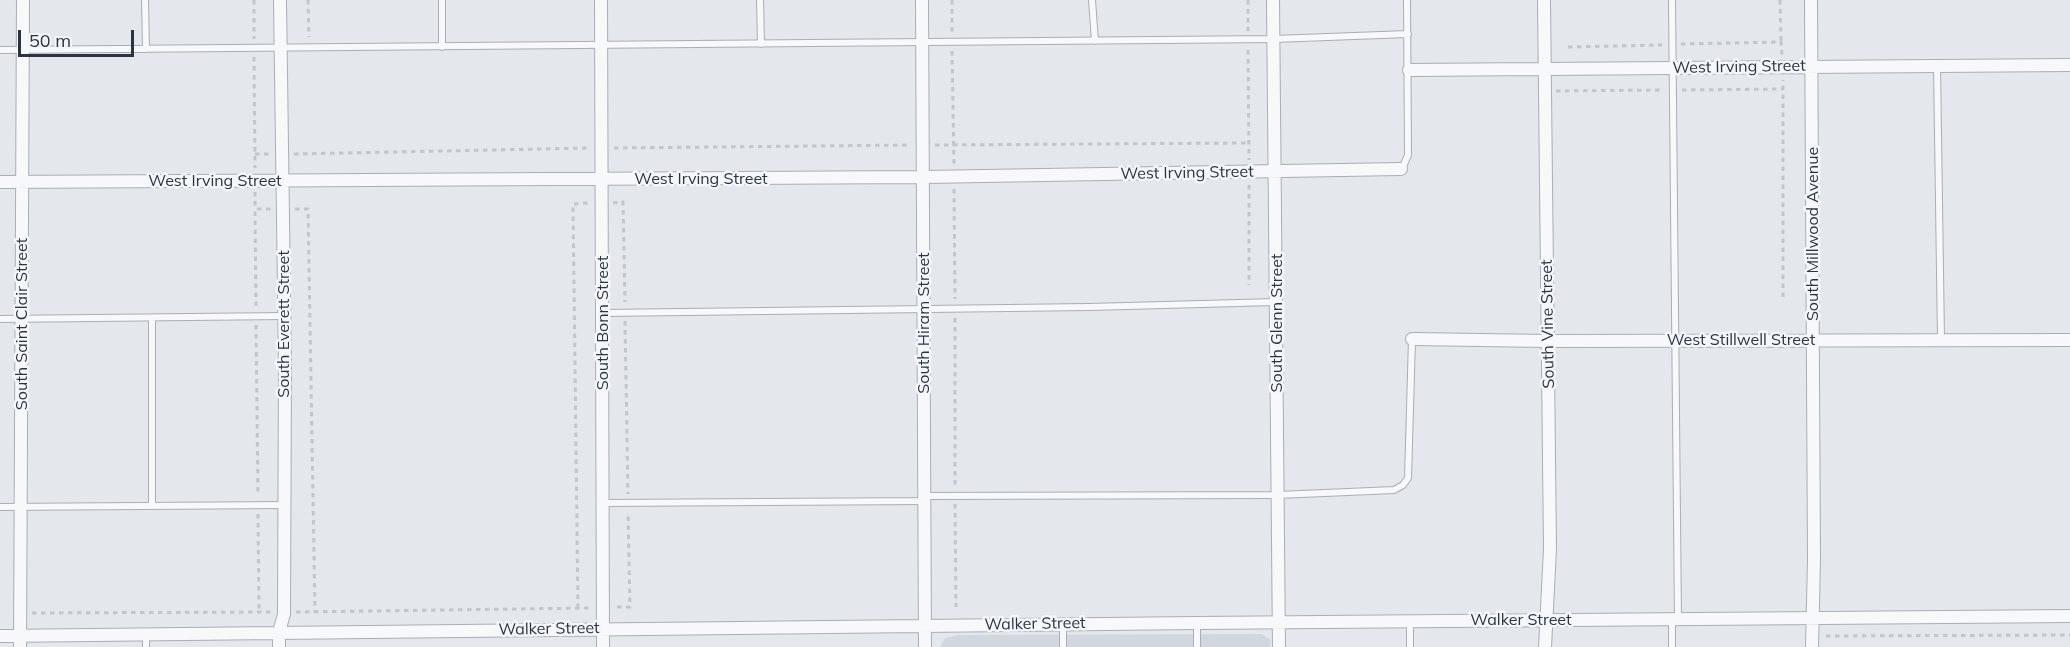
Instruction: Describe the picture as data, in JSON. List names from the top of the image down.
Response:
{
  "streets": {
    "street": [
      "West Irving Street",
      "South Millwood Avenue",
      "South Bonn Street",
      "South Hiram Street",
      "South Glenn Street",
      "South Saint Clair Street",
      "South Everett Street",
      "South Vine Street",
      "West Stillwell Street",
      "Walker Street"
    ]
  },
  "crossings": [
    ["West Irving Street", "South Millwood Avenue"],
    ["West Irving Street", "South Bonn Street"],
    ["West Irving Street", "South Hiram Street"],
    ["West Irving Street", "South Glenn Street"],
    ["West Irving Street", "South Saint Clair Street"],
    ["West Irving Street", "South Everett Street"],
    ["West Irving Street", "South Vine Street"],
    ["South Millwood Avenue", "West Stillwell Street"],
    ["South Millwood Avenue", "Walker Street"],
    ["South Bonn Street", "Walker Street"],
    ["South Hiram Street", "Walker Street"],
    ["South Glenn Street", "Walker Street"],
    ["South Saint Clair Street", "Walker Street"],
    ["South Everett Street", "Walker Street"],
    ["South Vine Street", "West Stillwell Street"],
    ["South Vine Street", "Walker Street"]
  ],
  "scale_bar": "50 m"
}
